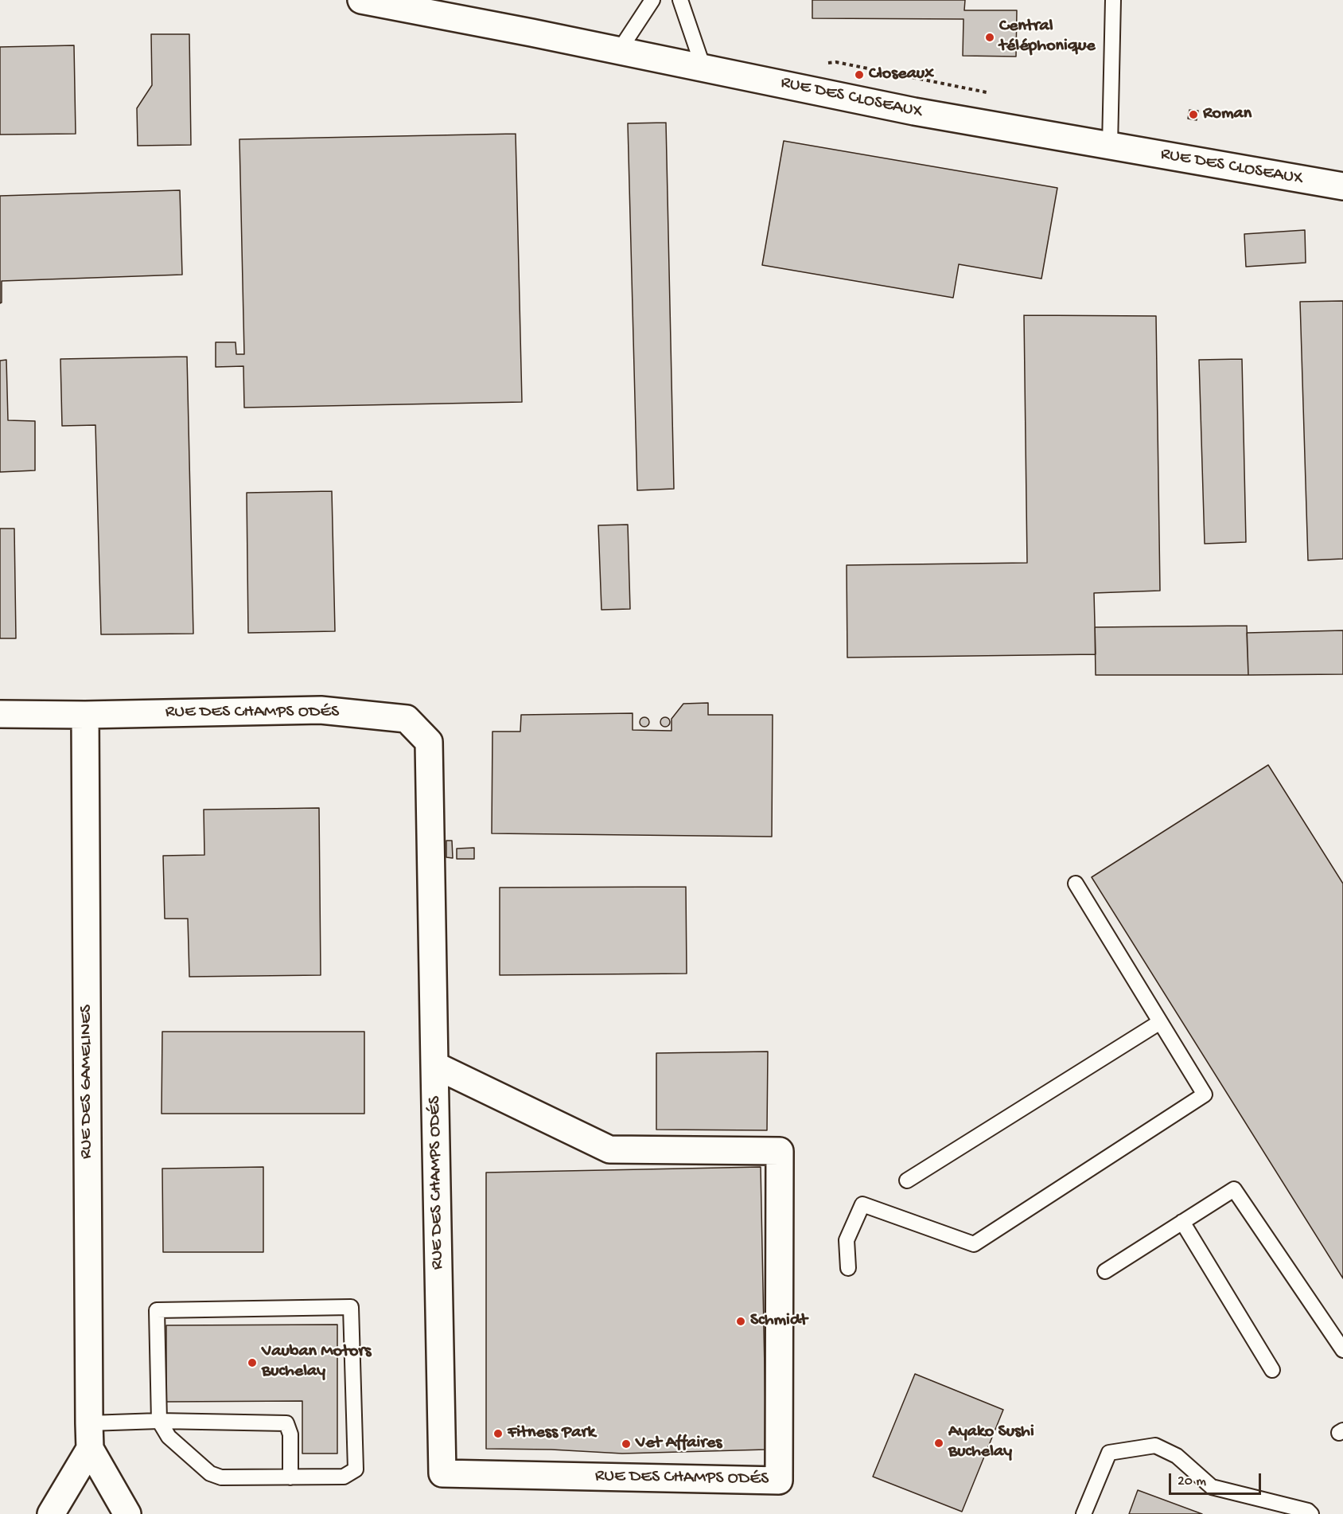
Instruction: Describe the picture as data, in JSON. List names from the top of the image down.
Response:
{
  "streets": {
    "street": ["RUE DES CLOSEAUX", "RUE DES CHAMPS ODÉS", "RUE DES GAMELINES"]
  },
  "crossings": [
    ["RUE DES CHAMPS ODÉS", "RUE DES GAMELINES"]
  ],
  "places": [
    "Central téléphonique",
    "Closeaux",
    "Roman",
    "Schmidt",
    "Vauban Motors Buchelay",
    "Fitness Park",
    "Ayako Sushi Buchelay",
    "Vet Affaires"
  ],
  "scale_bar": "20 m"
}
